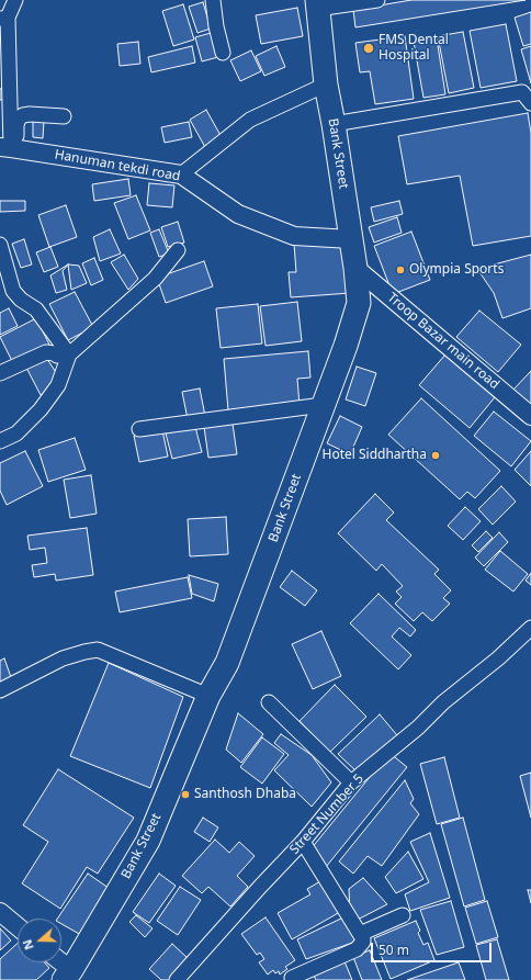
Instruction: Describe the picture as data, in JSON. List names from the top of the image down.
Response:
{
  "streets": {
    "main road": ["Bank Street"],
    "street": ["Hanuman tekdi road", "Troop Bazar main road", "Street Number 5"]
  },
  "crossings": [
    ["Bank Street", "Hanuman tekdi road"],
    ["Bank Street", "Troop Bazar main road"]
  ],
  "places": [
    "FMS Dental Hospital",
    "Olympia Sports",
    "Hotel Siddhartha",
    "Santhosh Dhaba"
  ],
  "scale_bar": "50 m",
  "north": "left"
}
